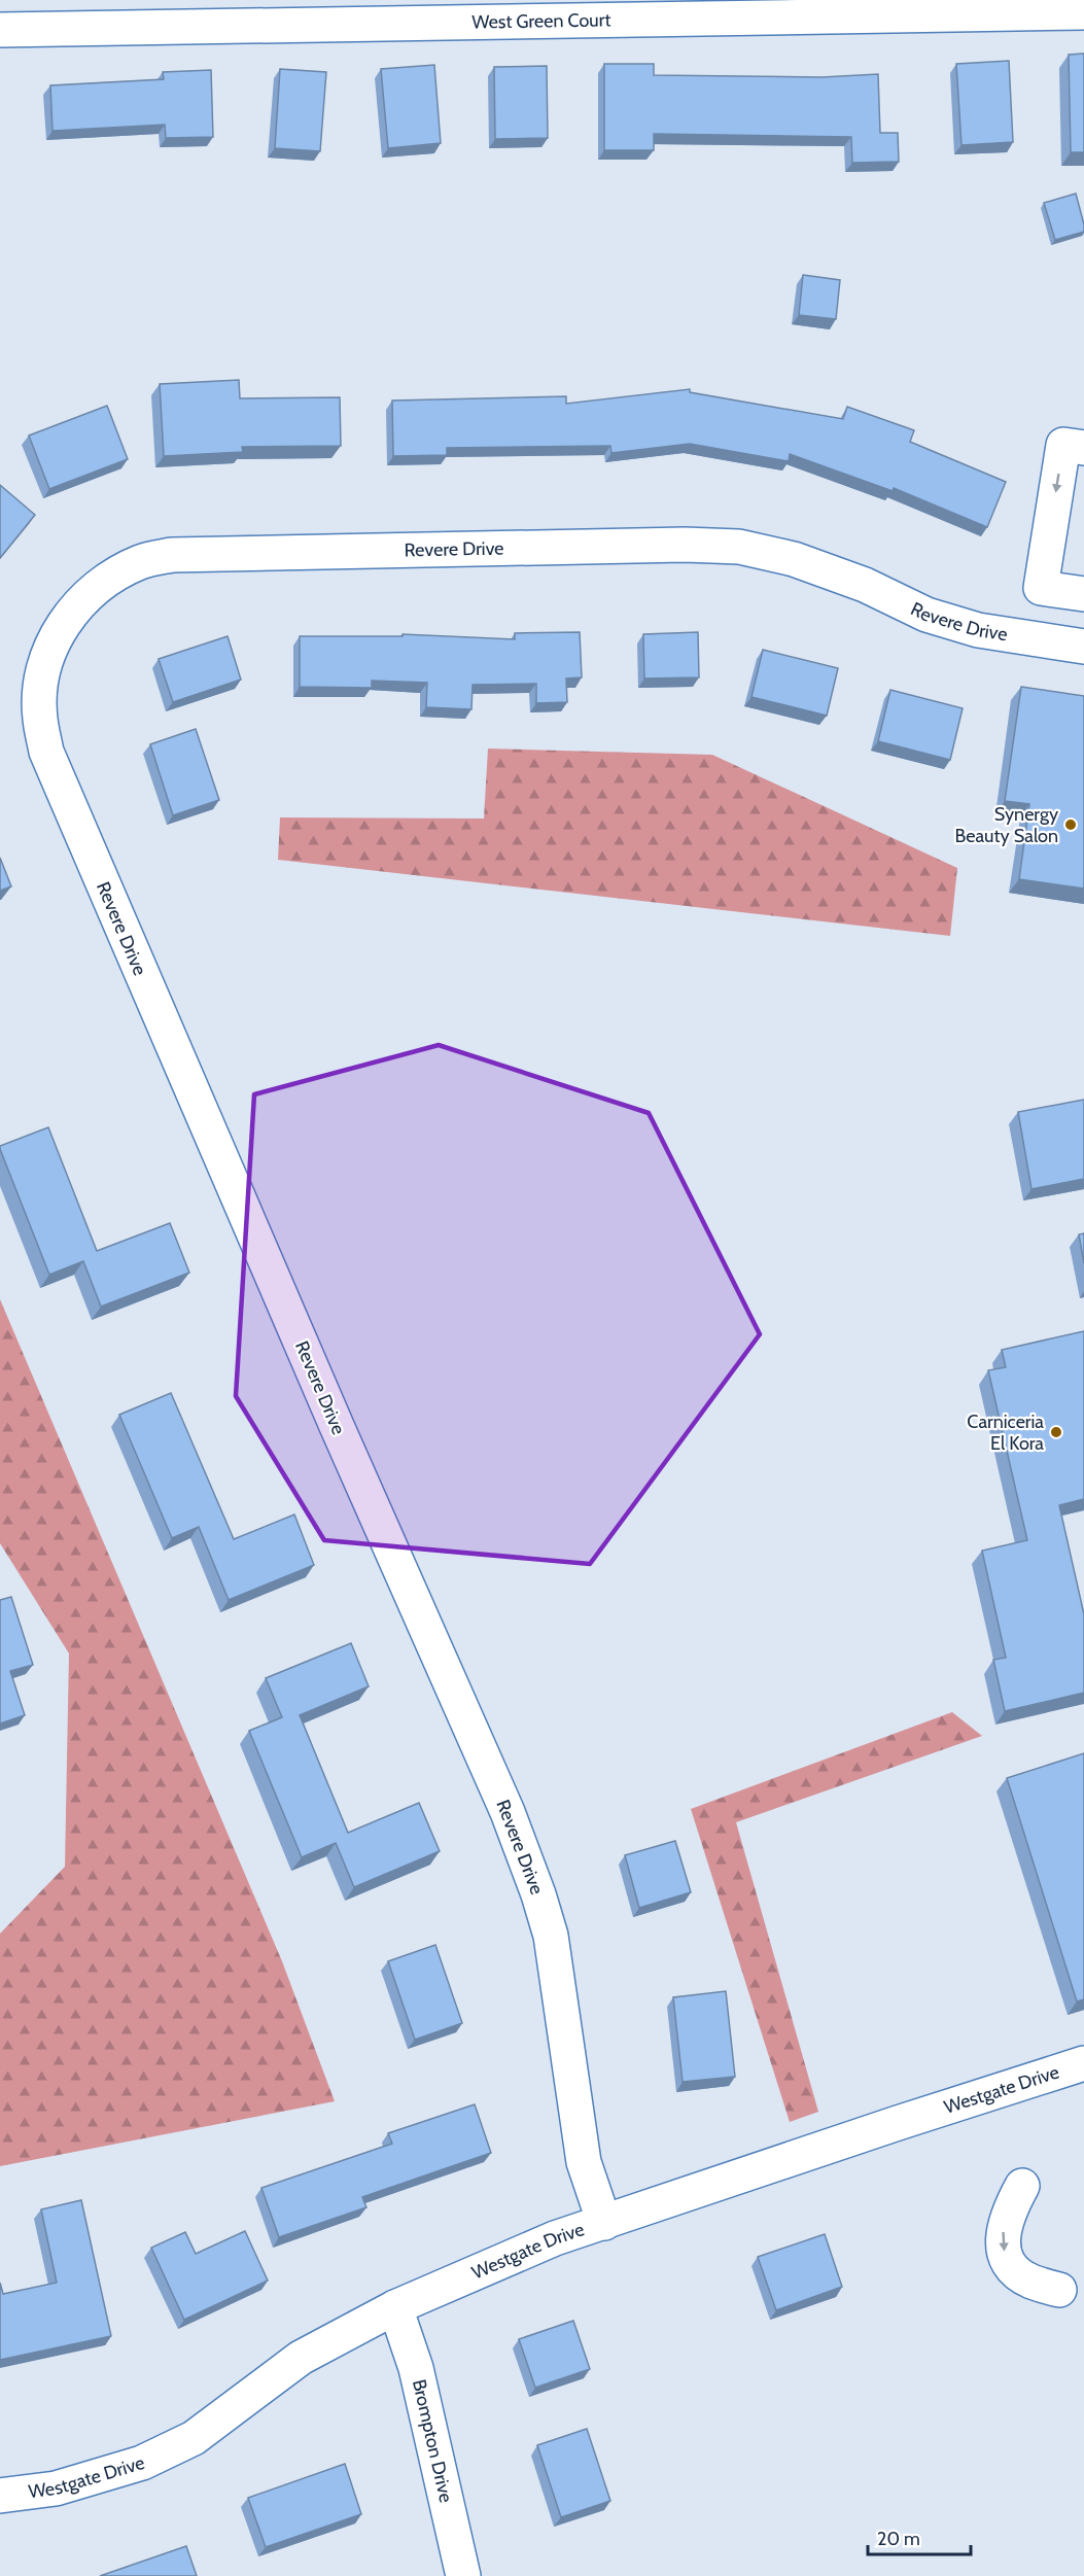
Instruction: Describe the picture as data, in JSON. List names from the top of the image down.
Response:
{
  "streets": {
    "street": [
      "West Green Court",
      "Revere Drive",
      "Westgate Drive",
      "Brompton Drive"
    ]
  },
  "crossings": [
    ["Revere Drive", "Westgate Drive"],
    ["Westgate Drive", "Brompton Drive"]
  ],
  "places": ["Synergy Beauty Salon", "Carniceria El Kora"],
  "scale_bar": "20 m"
}
